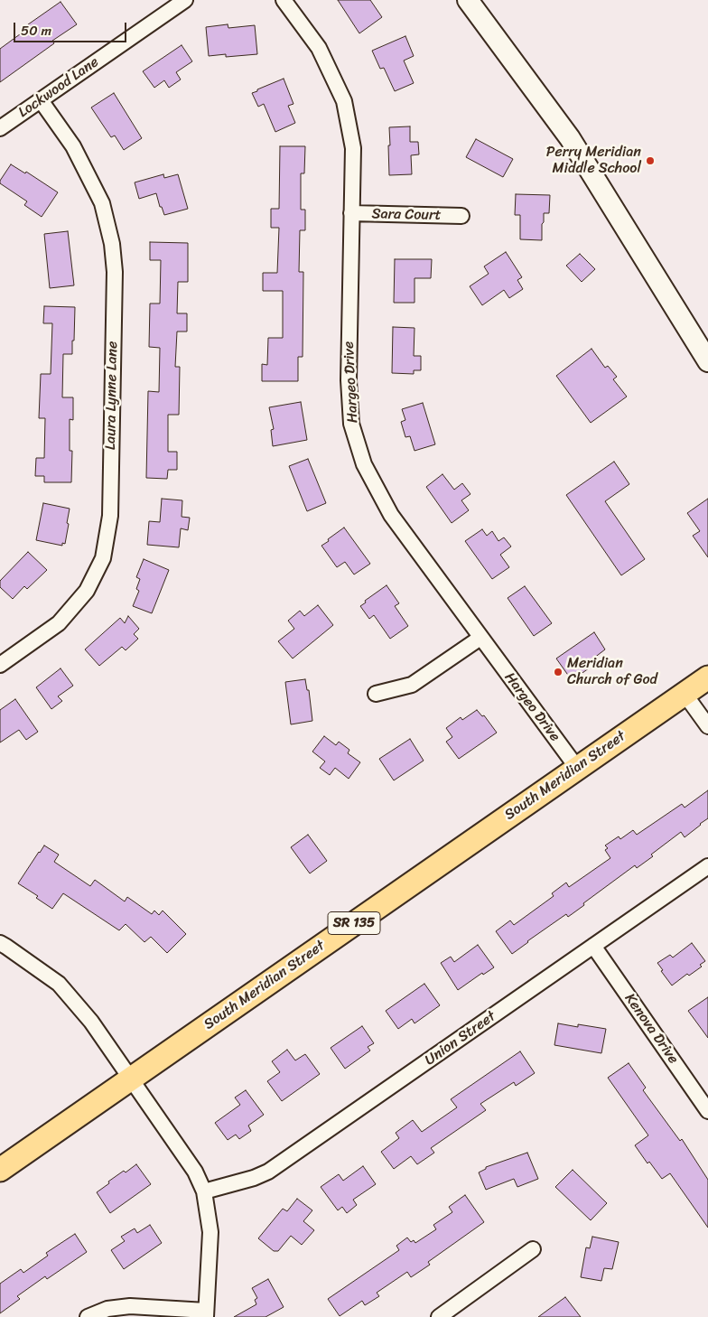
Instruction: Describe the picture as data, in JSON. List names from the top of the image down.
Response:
{
  "streets": {
    "main road": ["South Meridian Street", "SR 135"],
    "street": [
      "Lockwood Lane",
      "Sara Court",
      "Hargeo Drive",
      "Laura Lynne Lane",
      "Kenova Drive",
      "Union Street"
    ]
  },
  "crossings": [
    ["Lockwood Lane", "Laura Lynne Lane"],
    ["Sara Court", "Hargeo Drive"],
    ["Hargeo Drive", "South Meridian Street"],
    ["Kenova Drive", "Union Street"]
  ],
  "places": ["Perry Meridian Middle School", "Meridian Church of God"],
  "scale_bar": "50 m"
}
